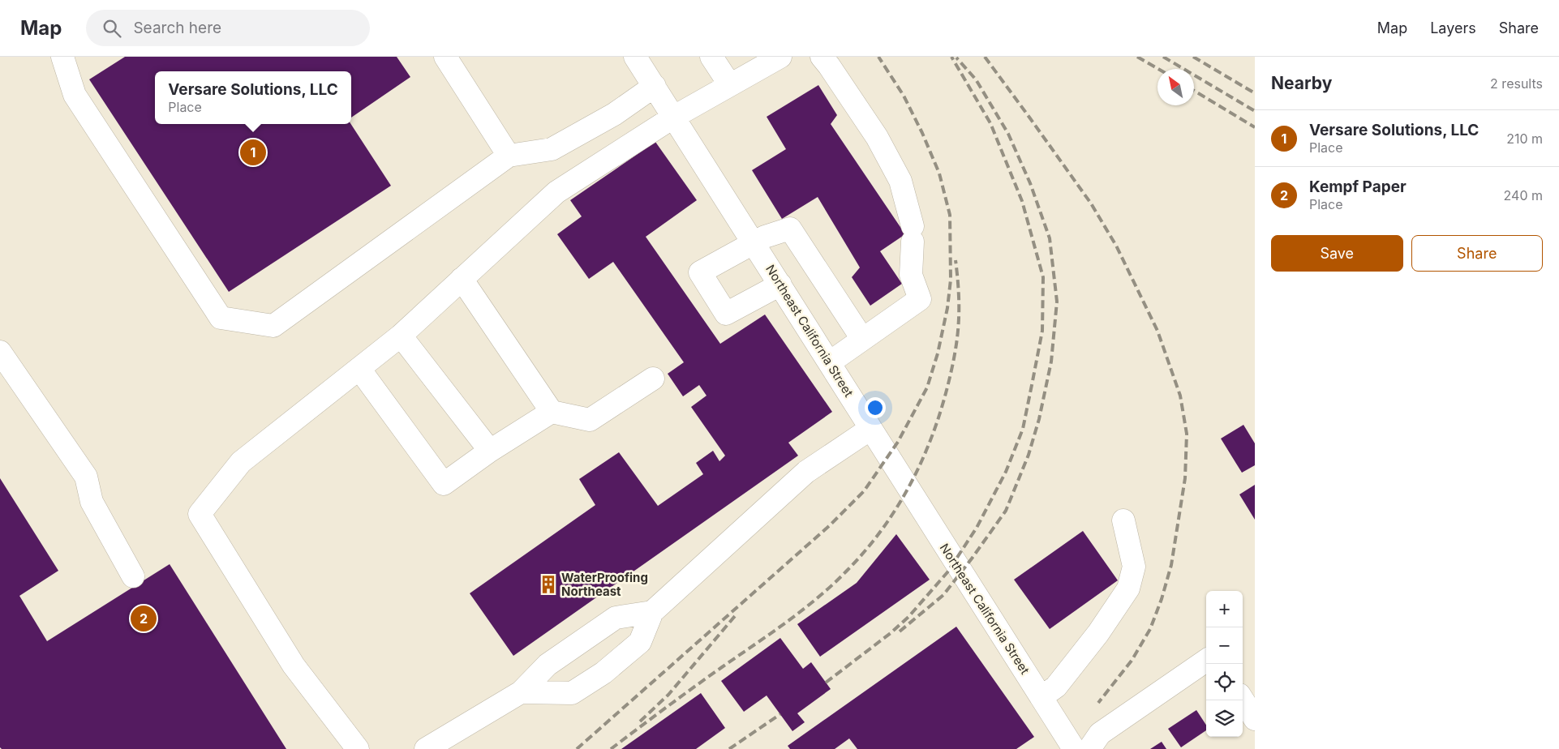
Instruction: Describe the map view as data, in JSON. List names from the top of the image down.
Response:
{
  "streets": {
    "street": ["Northeast California Street"]
  },
  "places": {
    "building": ["WaterProofing Northeast"]
  },
  "north": "top left",
  "page": {
    "header": "Map",
    "search": "Search here",
    "nav": ["Map", "Layers", "Share"],
    "heading": ["Nearby", "2 results"],
    "popup": ["Versare Solutions, LLC", "Place"],
    "list": [
      {
        "mark": "1",
        "name": "Versare Solutions, LLC",
        "note": "Place",
        "value": "210 m"
      },
      {
        "mark": "2",
        "name": "Kempf Paper",
        "note": "Place",
        "value": "240 m"
      }
    ],
    "pins": ["1", "2"],
    "buttons": ["Save", "Share"],
    "map_buttons": ["+", "−"]
  }
}
